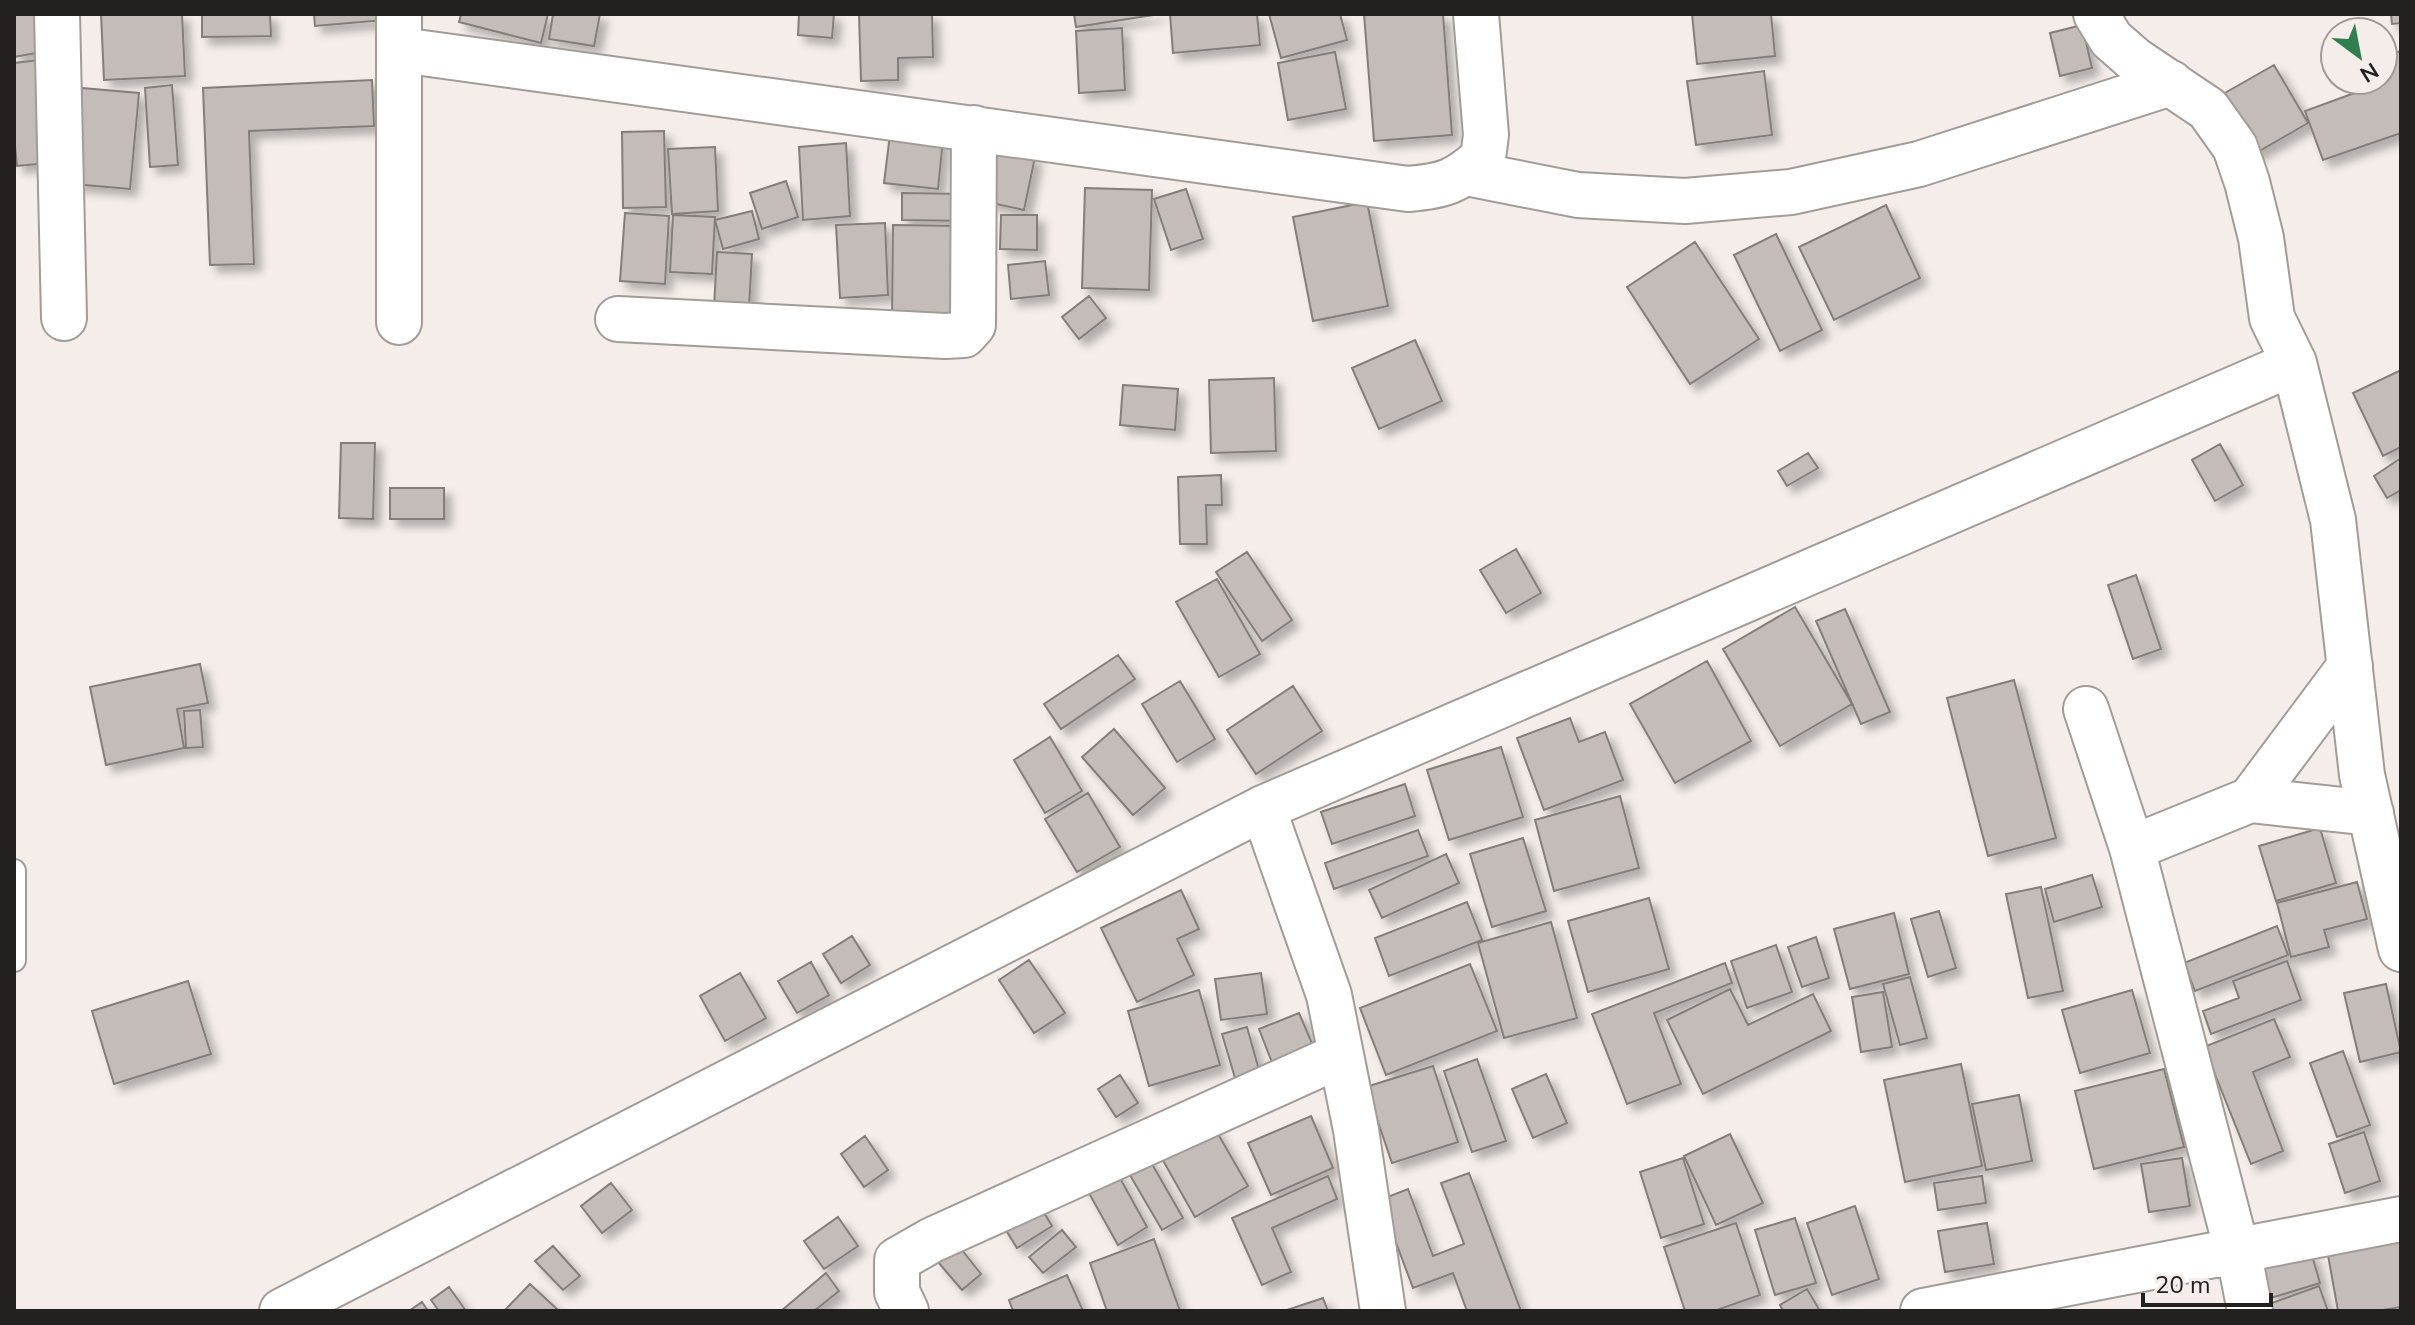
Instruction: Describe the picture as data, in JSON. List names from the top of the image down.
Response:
{
  "scale_bar": "20 m",
  "north": "bottom right"
}
